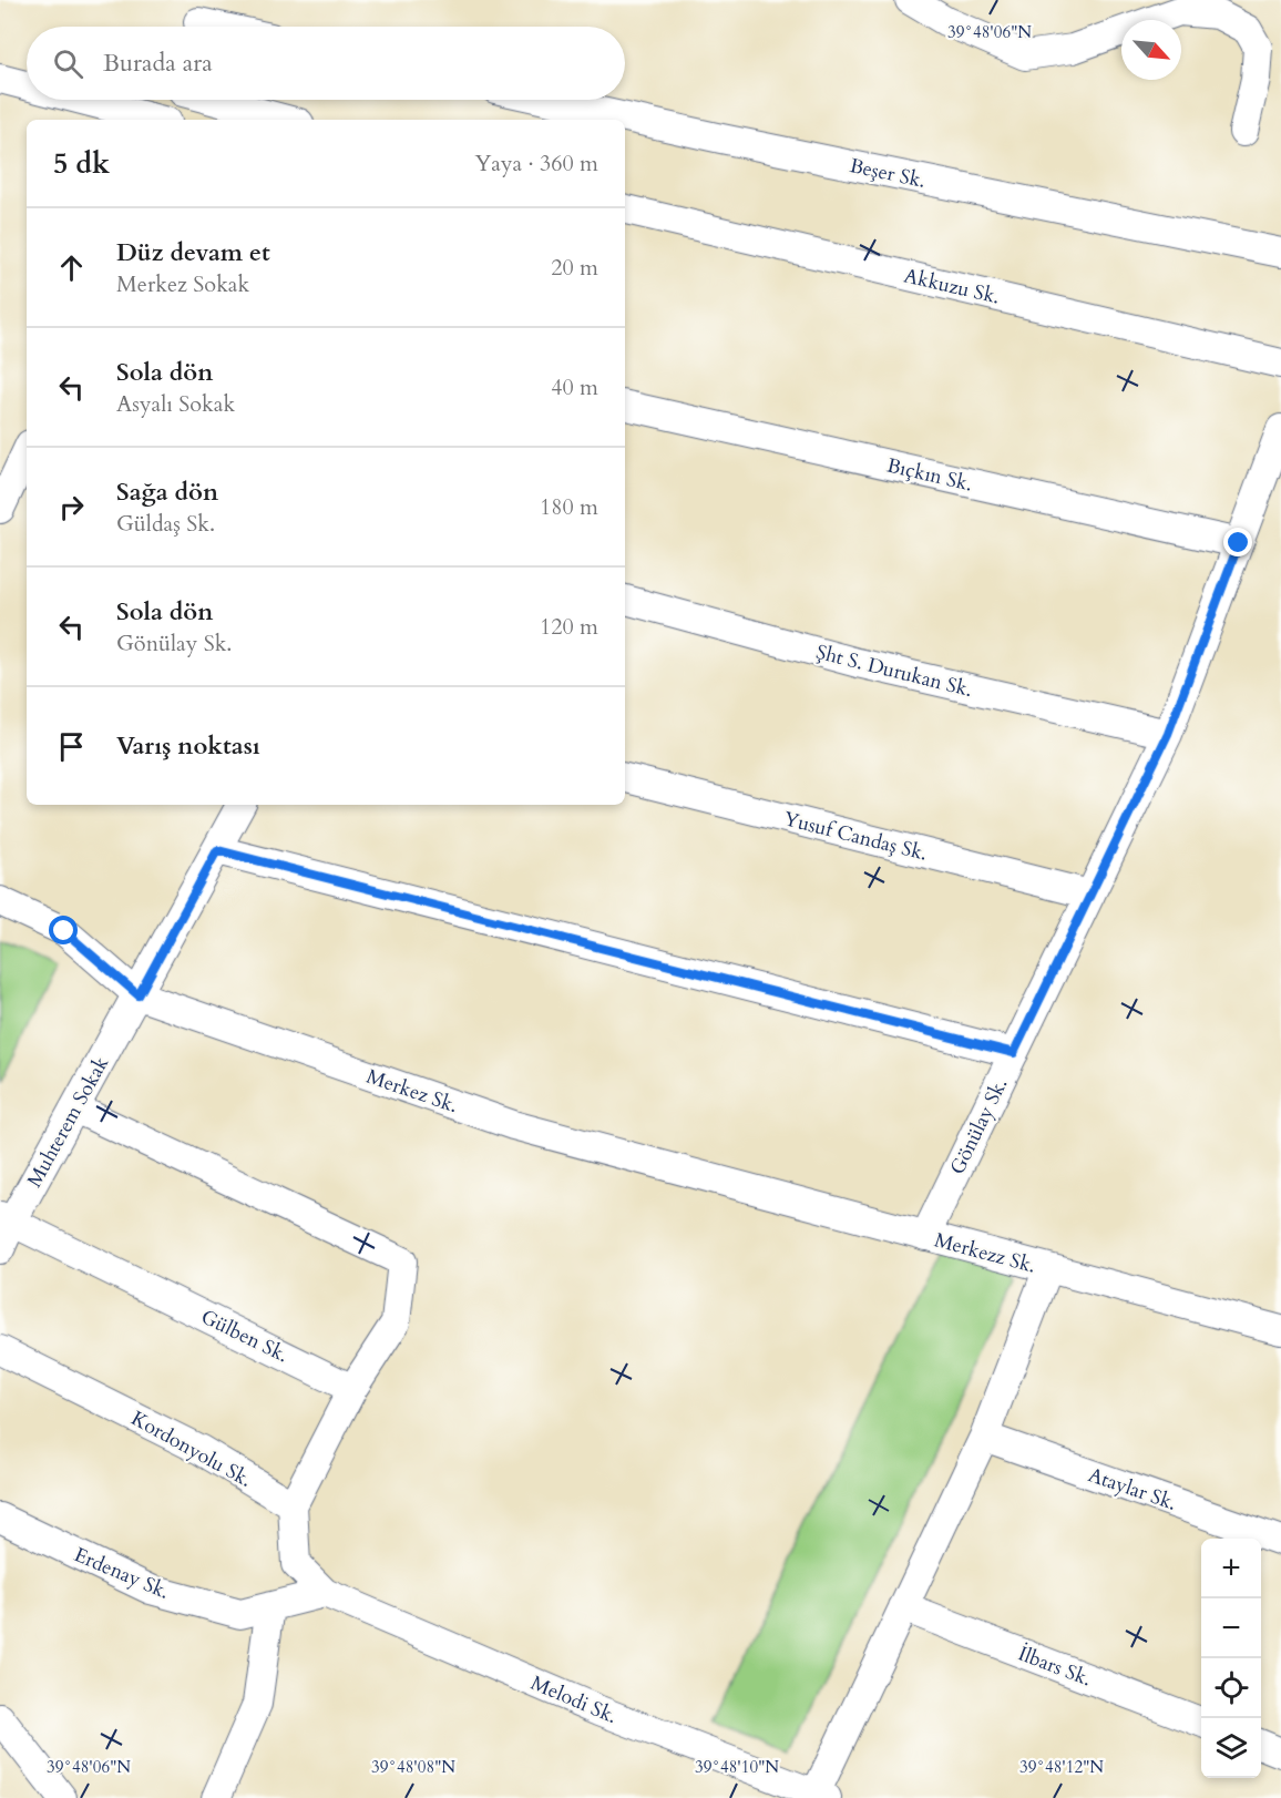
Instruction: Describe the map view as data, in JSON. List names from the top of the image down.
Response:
{
  "streets": {
    "street": [
      "Beşer Sk.",
      "Akkuzu Sk.",
      "Bıçkın Sk.",
      "Şht S. Durukan Sk.",
      "Yusuf Candaş Sk.",
      "Merkez Sk.",
      "Muhterem Sokak",
      "Gönülay Sk.",
      "Merkezz Sk.",
      "Gülben Sk.",
      "Kordonyolu Sk.",
      "Ataylar Sk.",
      "Erdenay Sk.",
      "İlbars Sk.",
      "Melodi Sk."
    ]
  },
  "crossings": [
    ["Bıçkın Sk.", "Gönülay Sk."],
    ["Şht S. Durukan Sk.", "Gönülay Sk."],
    ["Yusuf Candaş Sk.", "Gönülay Sk."],
    ["Merkez Sk.", "Muhterem Sokak"],
    ["Merkez Sk.", "Merkezz Sk."],
    ["Muhterem Sokak", "Gülben Sk."],
    ["Gönülay Sk.", "Merkezz Sk."],
    ["Erdenay Sk.", "Melodi Sk."]
  ],
  "north": "bottom right",
  "page": {
    "search": "Burada ara",
    "heading": ["5 dk", "Yaya · 360 m"],
    "list": [
      ["Düz devam et", "Merkez Sokak", "20 m"],
      ["Sola dön", "Asyalı Sokak", "40 m"],
      ["Sağa dön", "Güldaş Sk.", "180 m"],
      ["Sola dön", "Gönülay Sk.", "120 m"],
      "Varış noktası"
    ],
    "map_buttons": ["+", "−"]
  },
  "coordinates": [
    "39°48'06\"N",
    "39°48'08\"N",
    "39°48'10\"N",
    "39°48'12\"N"
  ]
}
